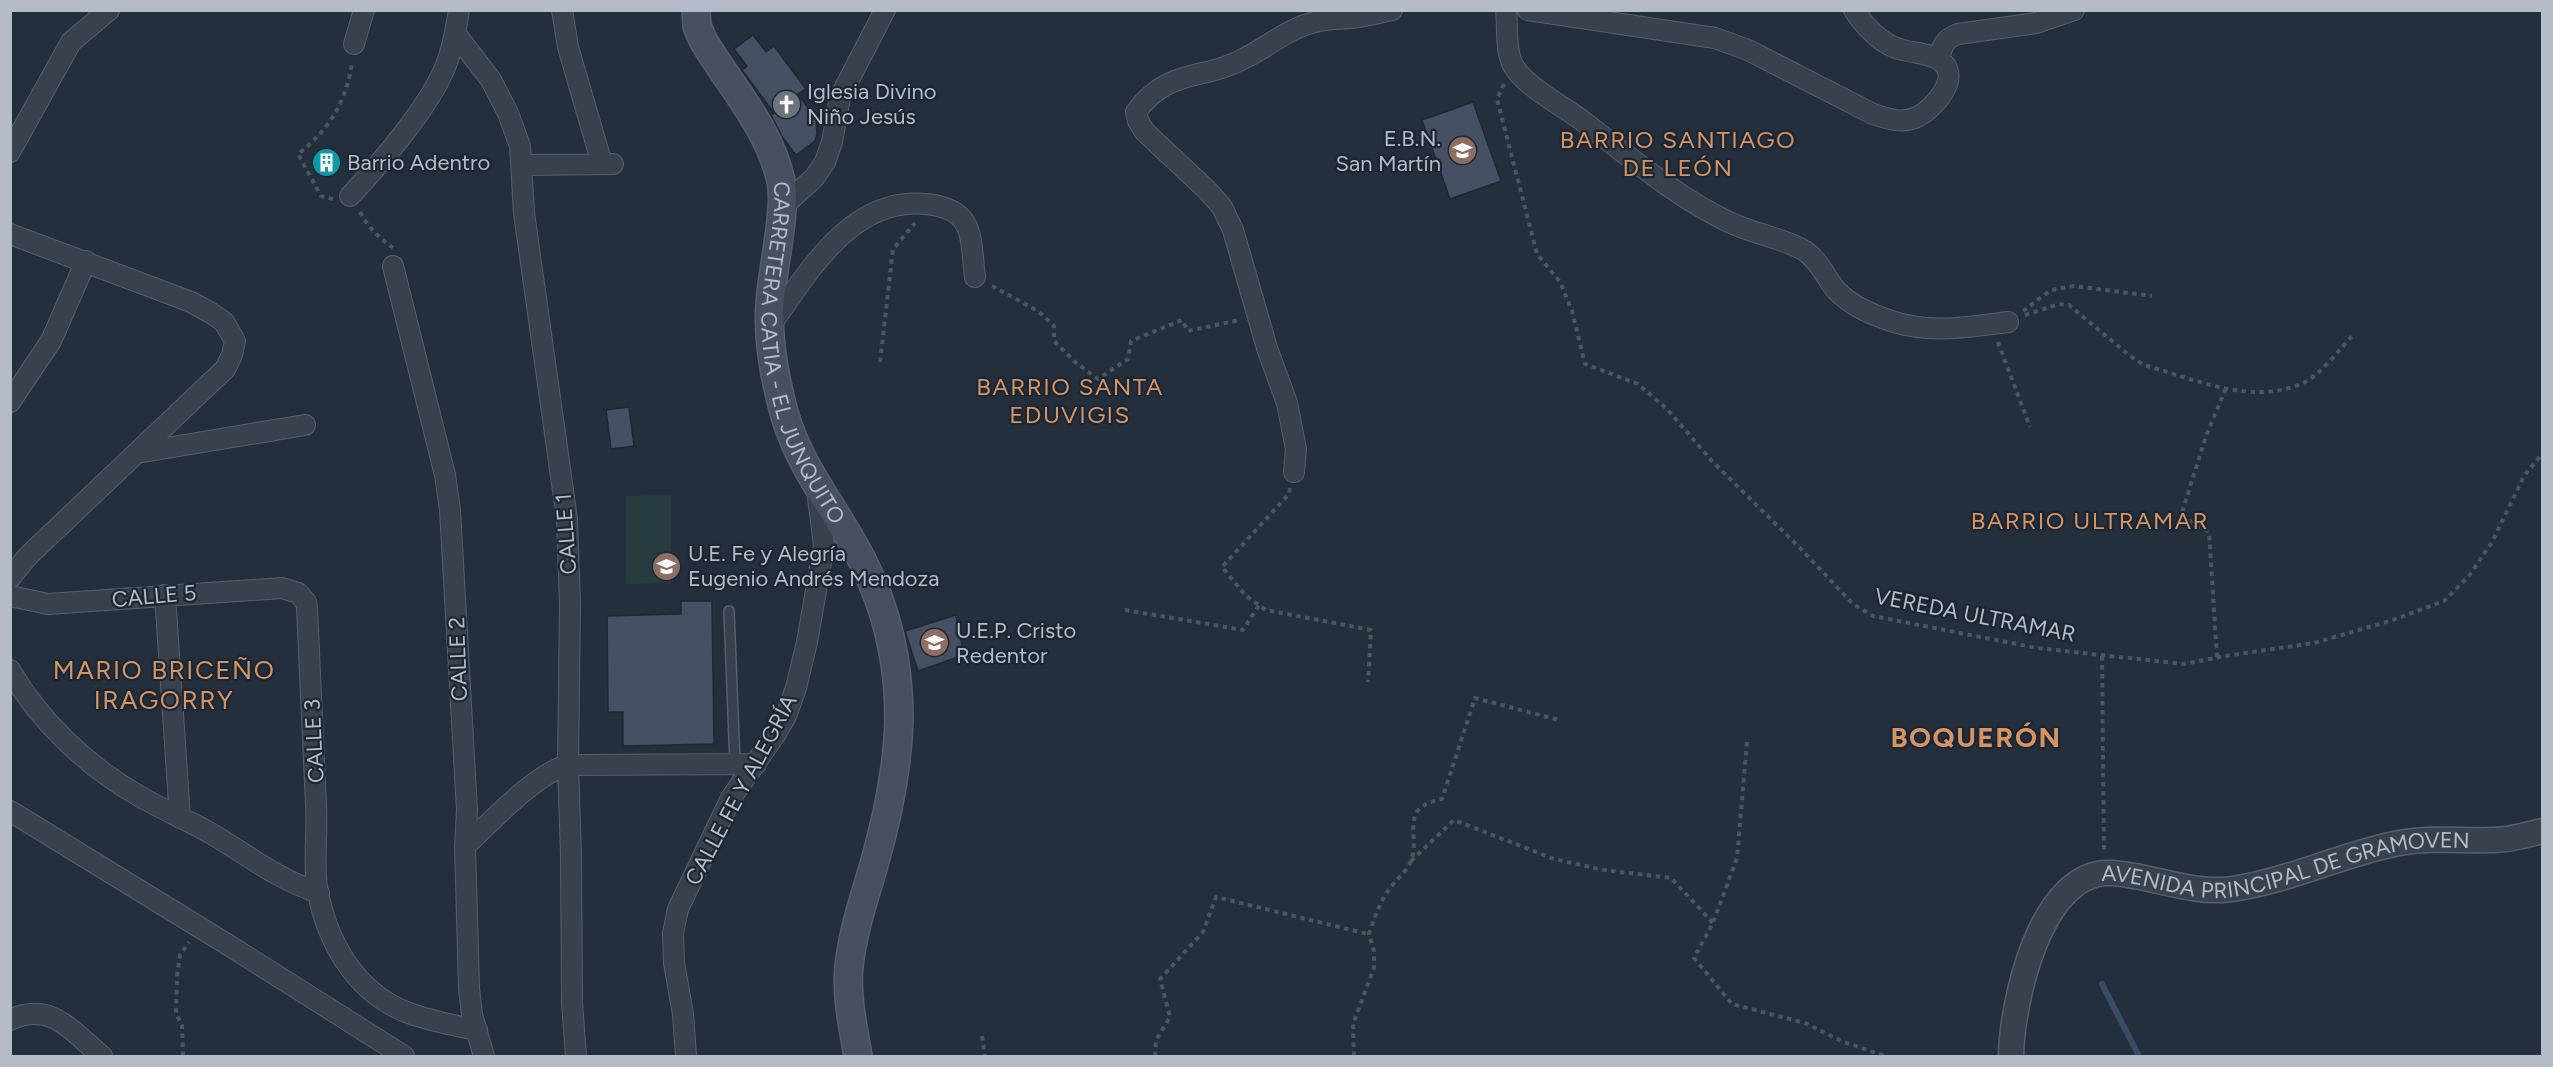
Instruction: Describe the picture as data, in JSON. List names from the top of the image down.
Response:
{
  "streets": {
    "main road": ["CARRETERA CATIA - EL JUNQUITO"],
    "street": [
      "CALLE 1",
      "CALLE 5",
      "CALLE 2",
      "CALLE 3",
      "CALLE FE Y ALEGRÍA",
      "AVENIDA PRINCIPAL DE GRAMOVEN"
    ],
    "path": ["VEREDA ULTRAMAR"]
  },
  "crossings": [
    ["CARRETERA CATIA - EL JUNQUITO", "CALLE FE Y ALEGRÍA"],
    ["CALLE 5", "CALLE 3"],
    ["CALLE 2", "CALLE 3"]
  ],
  "districts": [
    "BARRIO SANTIAGO DE LEÓN",
    "BARRIO SANTA EDUVIGIS",
    "BARRIO ULTRAMAR",
    "MARIO BRICEÑO IRAGORRY",
    "BOQUERÓN"
  ],
  "places": {
    "church": ["Iglesia Divino Niño Jesús"],
    "school or university": ["E.B.N. San Martín", "U.E. Fe y Alegría Eugenio Andrés Mendoza", "U.E.P. Cristo Redentor"],
    "building": ["Barrio Adentro"]
  }
}
